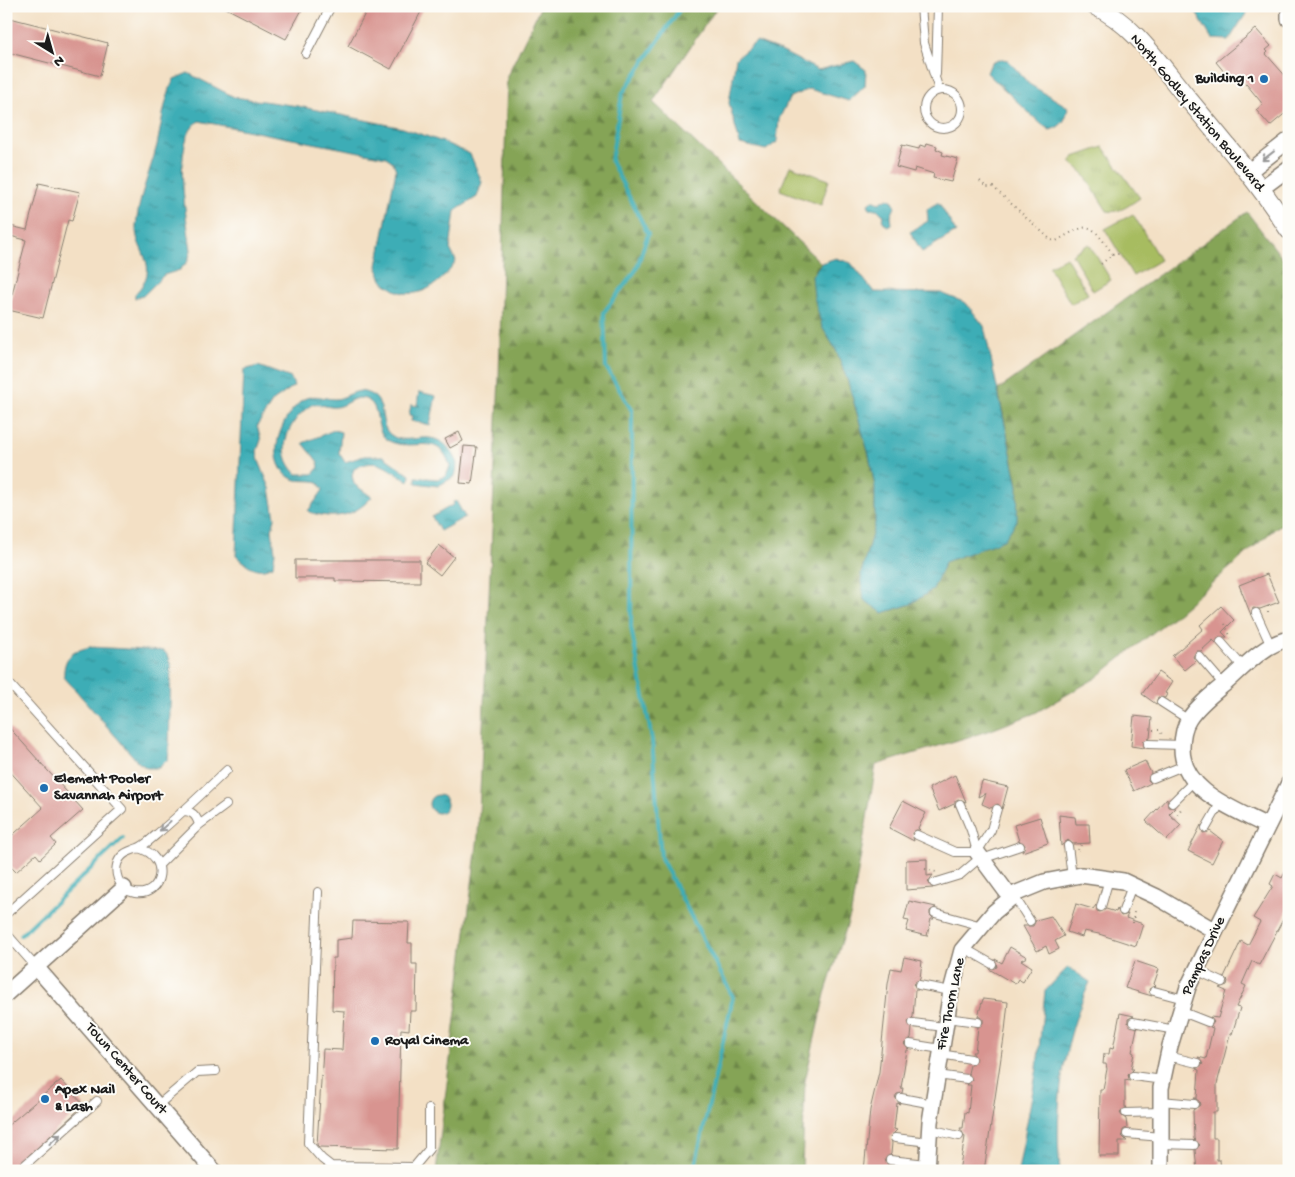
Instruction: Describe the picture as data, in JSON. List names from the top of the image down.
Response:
{
  "streets": {
    "street": [
      "North Godley Station Boulevard",
      "Pampas Drive",
      "Fire Thorn Lane",
      "Town Center Court"
    ]
  },
  "crossings": [
    ["Pampas Drive", "Fire Thorn Lane"]
  ],
  "places": [
    "Building 1",
    "Element Pooler Savannah Airport",
    "Royal Cinema",
    "Apex Nail & Lash"
  ],
  "north": "bottom right"
}
